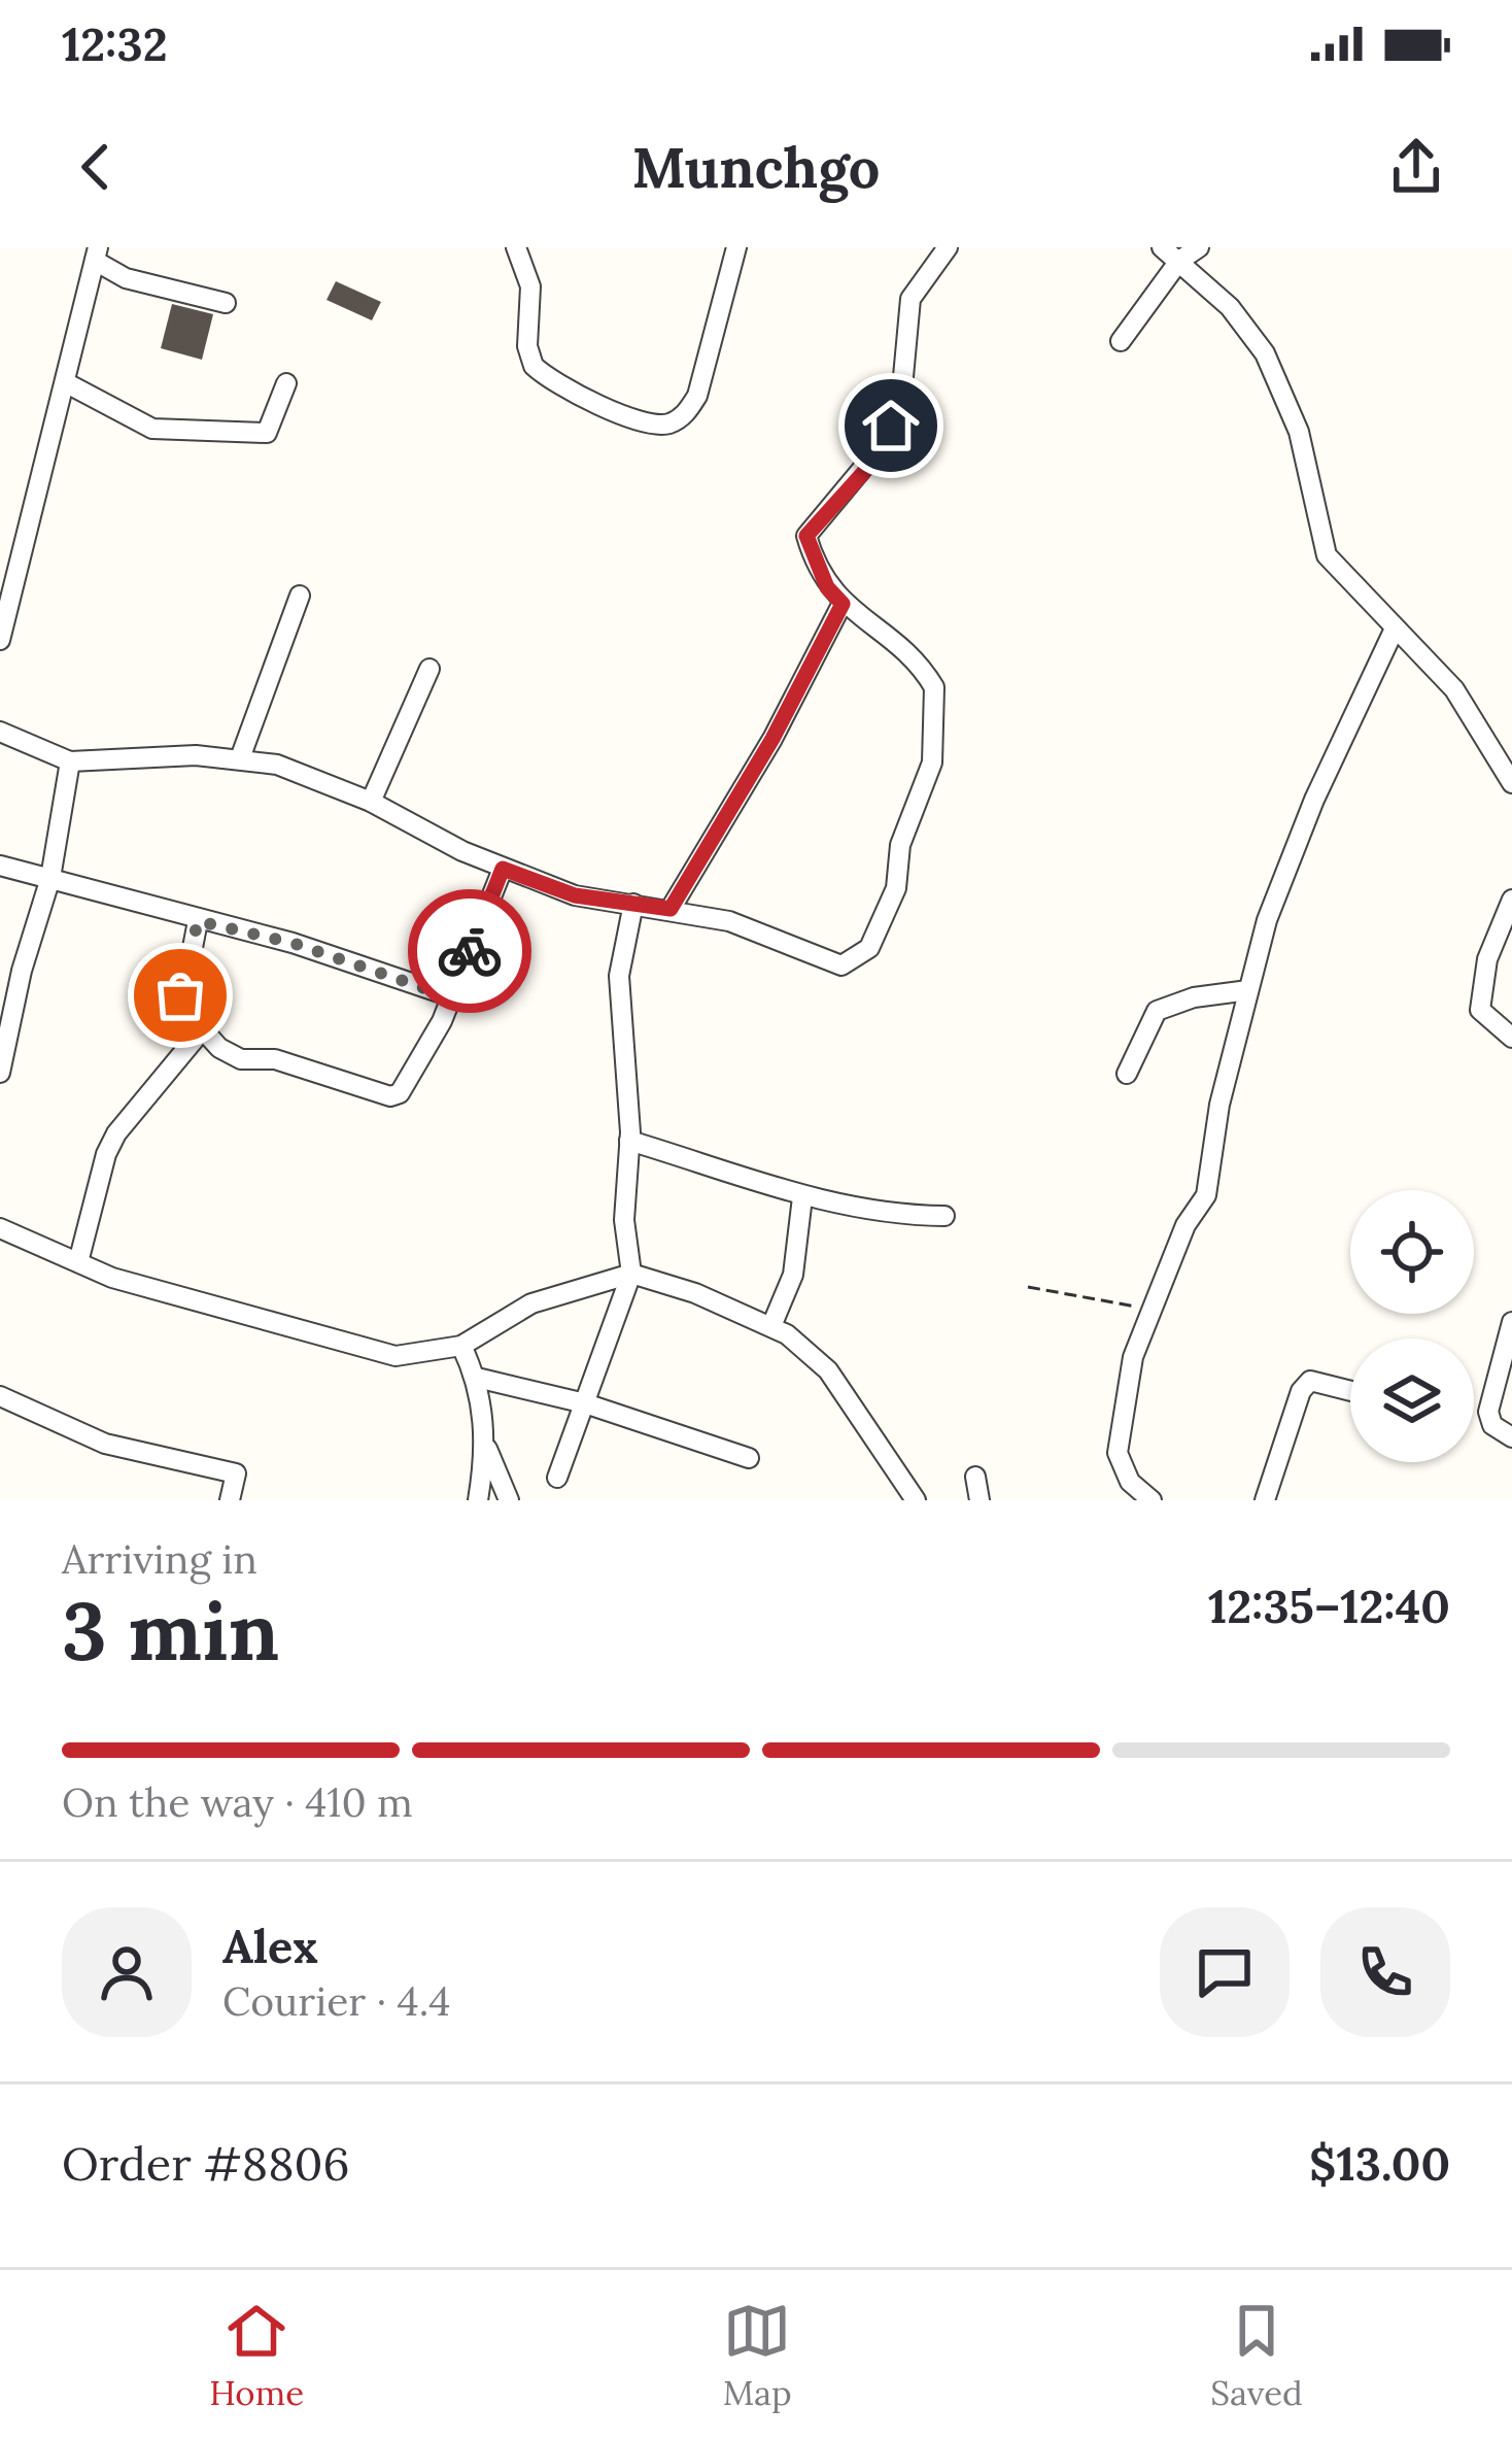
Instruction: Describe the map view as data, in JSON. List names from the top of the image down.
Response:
{
  "page": {
    "status": "12:32",
    "header": "Munchgo",
    "heading": ["3 min", "Arriving in", "12:35–12:40"],
    "panel": [
      "Alex",
      "Courier · 4.4",
      "Order #8806",
      "$13.00"
    ],
    "bar": "On the way · 410 m",
    "tabs": ["Home", "Map", "Saved"]
  }
}
